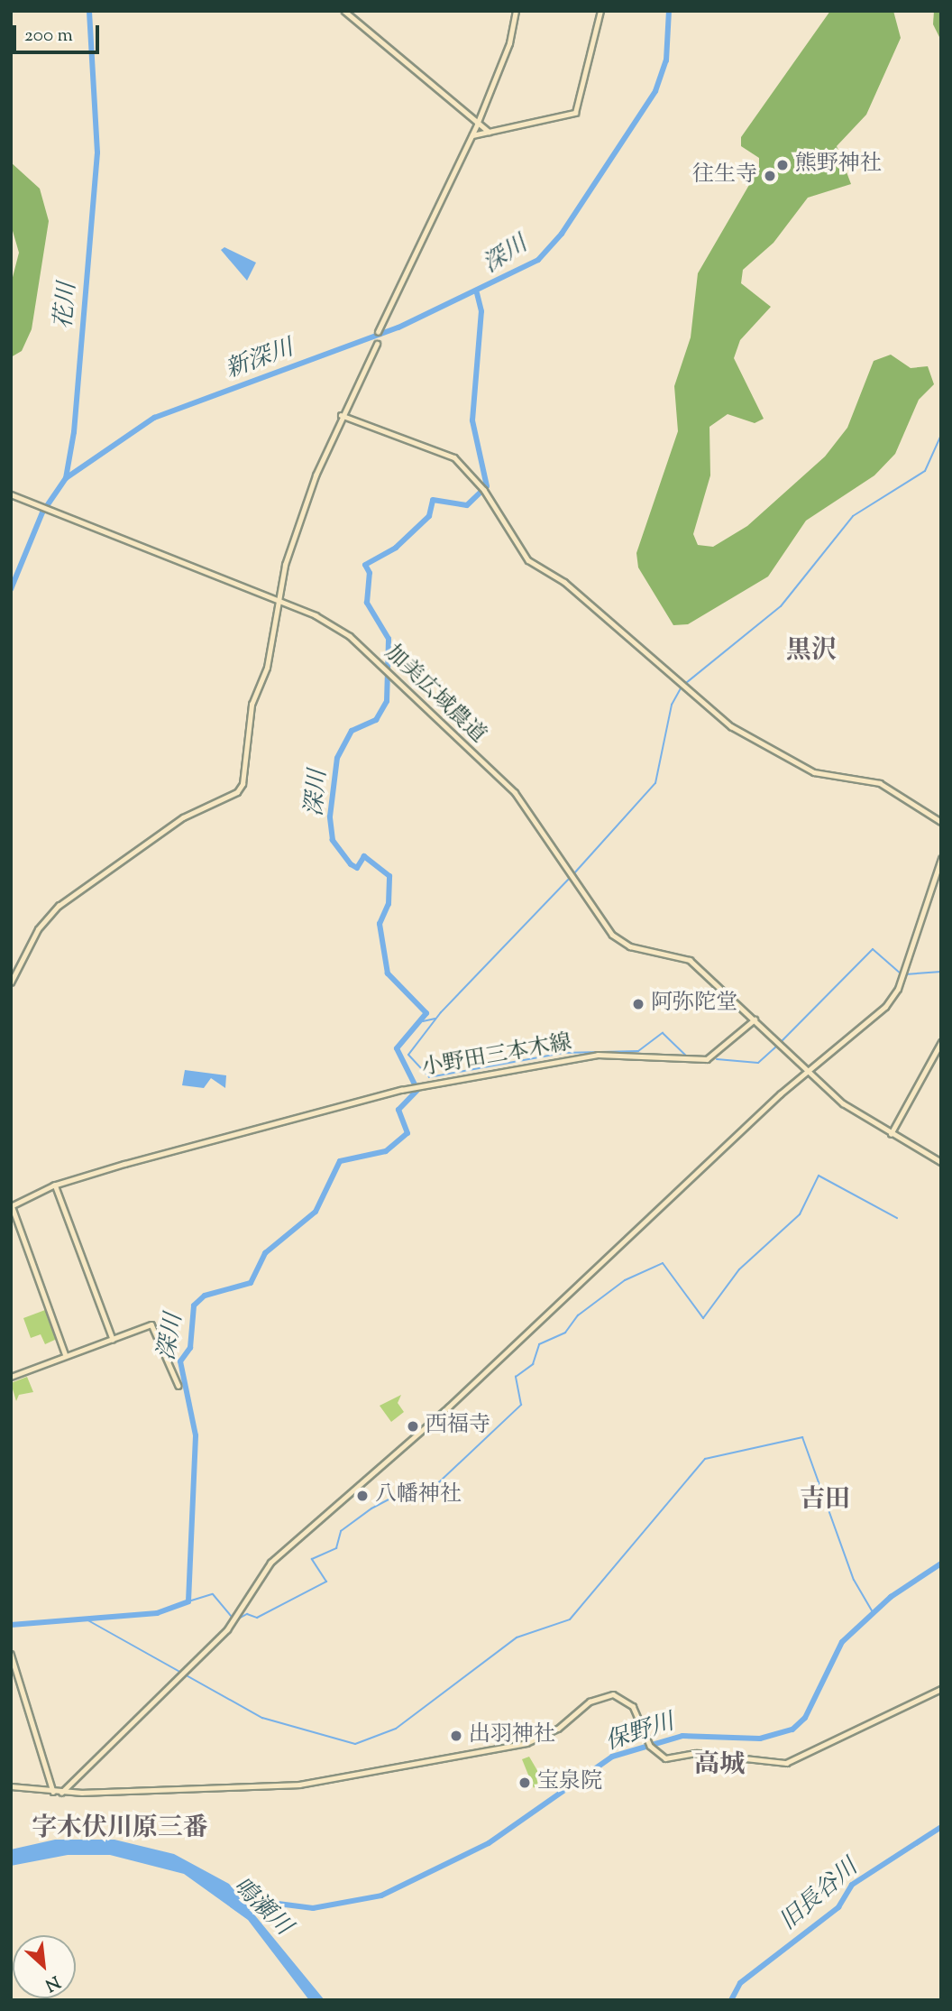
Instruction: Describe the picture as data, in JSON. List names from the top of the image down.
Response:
{
  "streets": {
    "street": ["加美広域農道", "小野田三本木線"]
  },
  "crossings": [
    ["加美広域農道", "小野田三本木線"]
  ],
  "districts": [
    "黒沢",
    "吉田",
    "高城",
    "字木伏川原三番"
  ],
  "water": [
    "深川",
    "花川",
    "新深川",
    "保野川",
    "旧長谷川",
    "鳴瀬川"
  ],
  "places": [
    "熊野神社",
    "往生寺",
    "阿弥陀堂",
    "西福寺",
    "八幡神社",
    "出羽神社",
    "宝泉院"
  ],
  "scale_bar": "200 m",
  "north": "bottom right"
}
